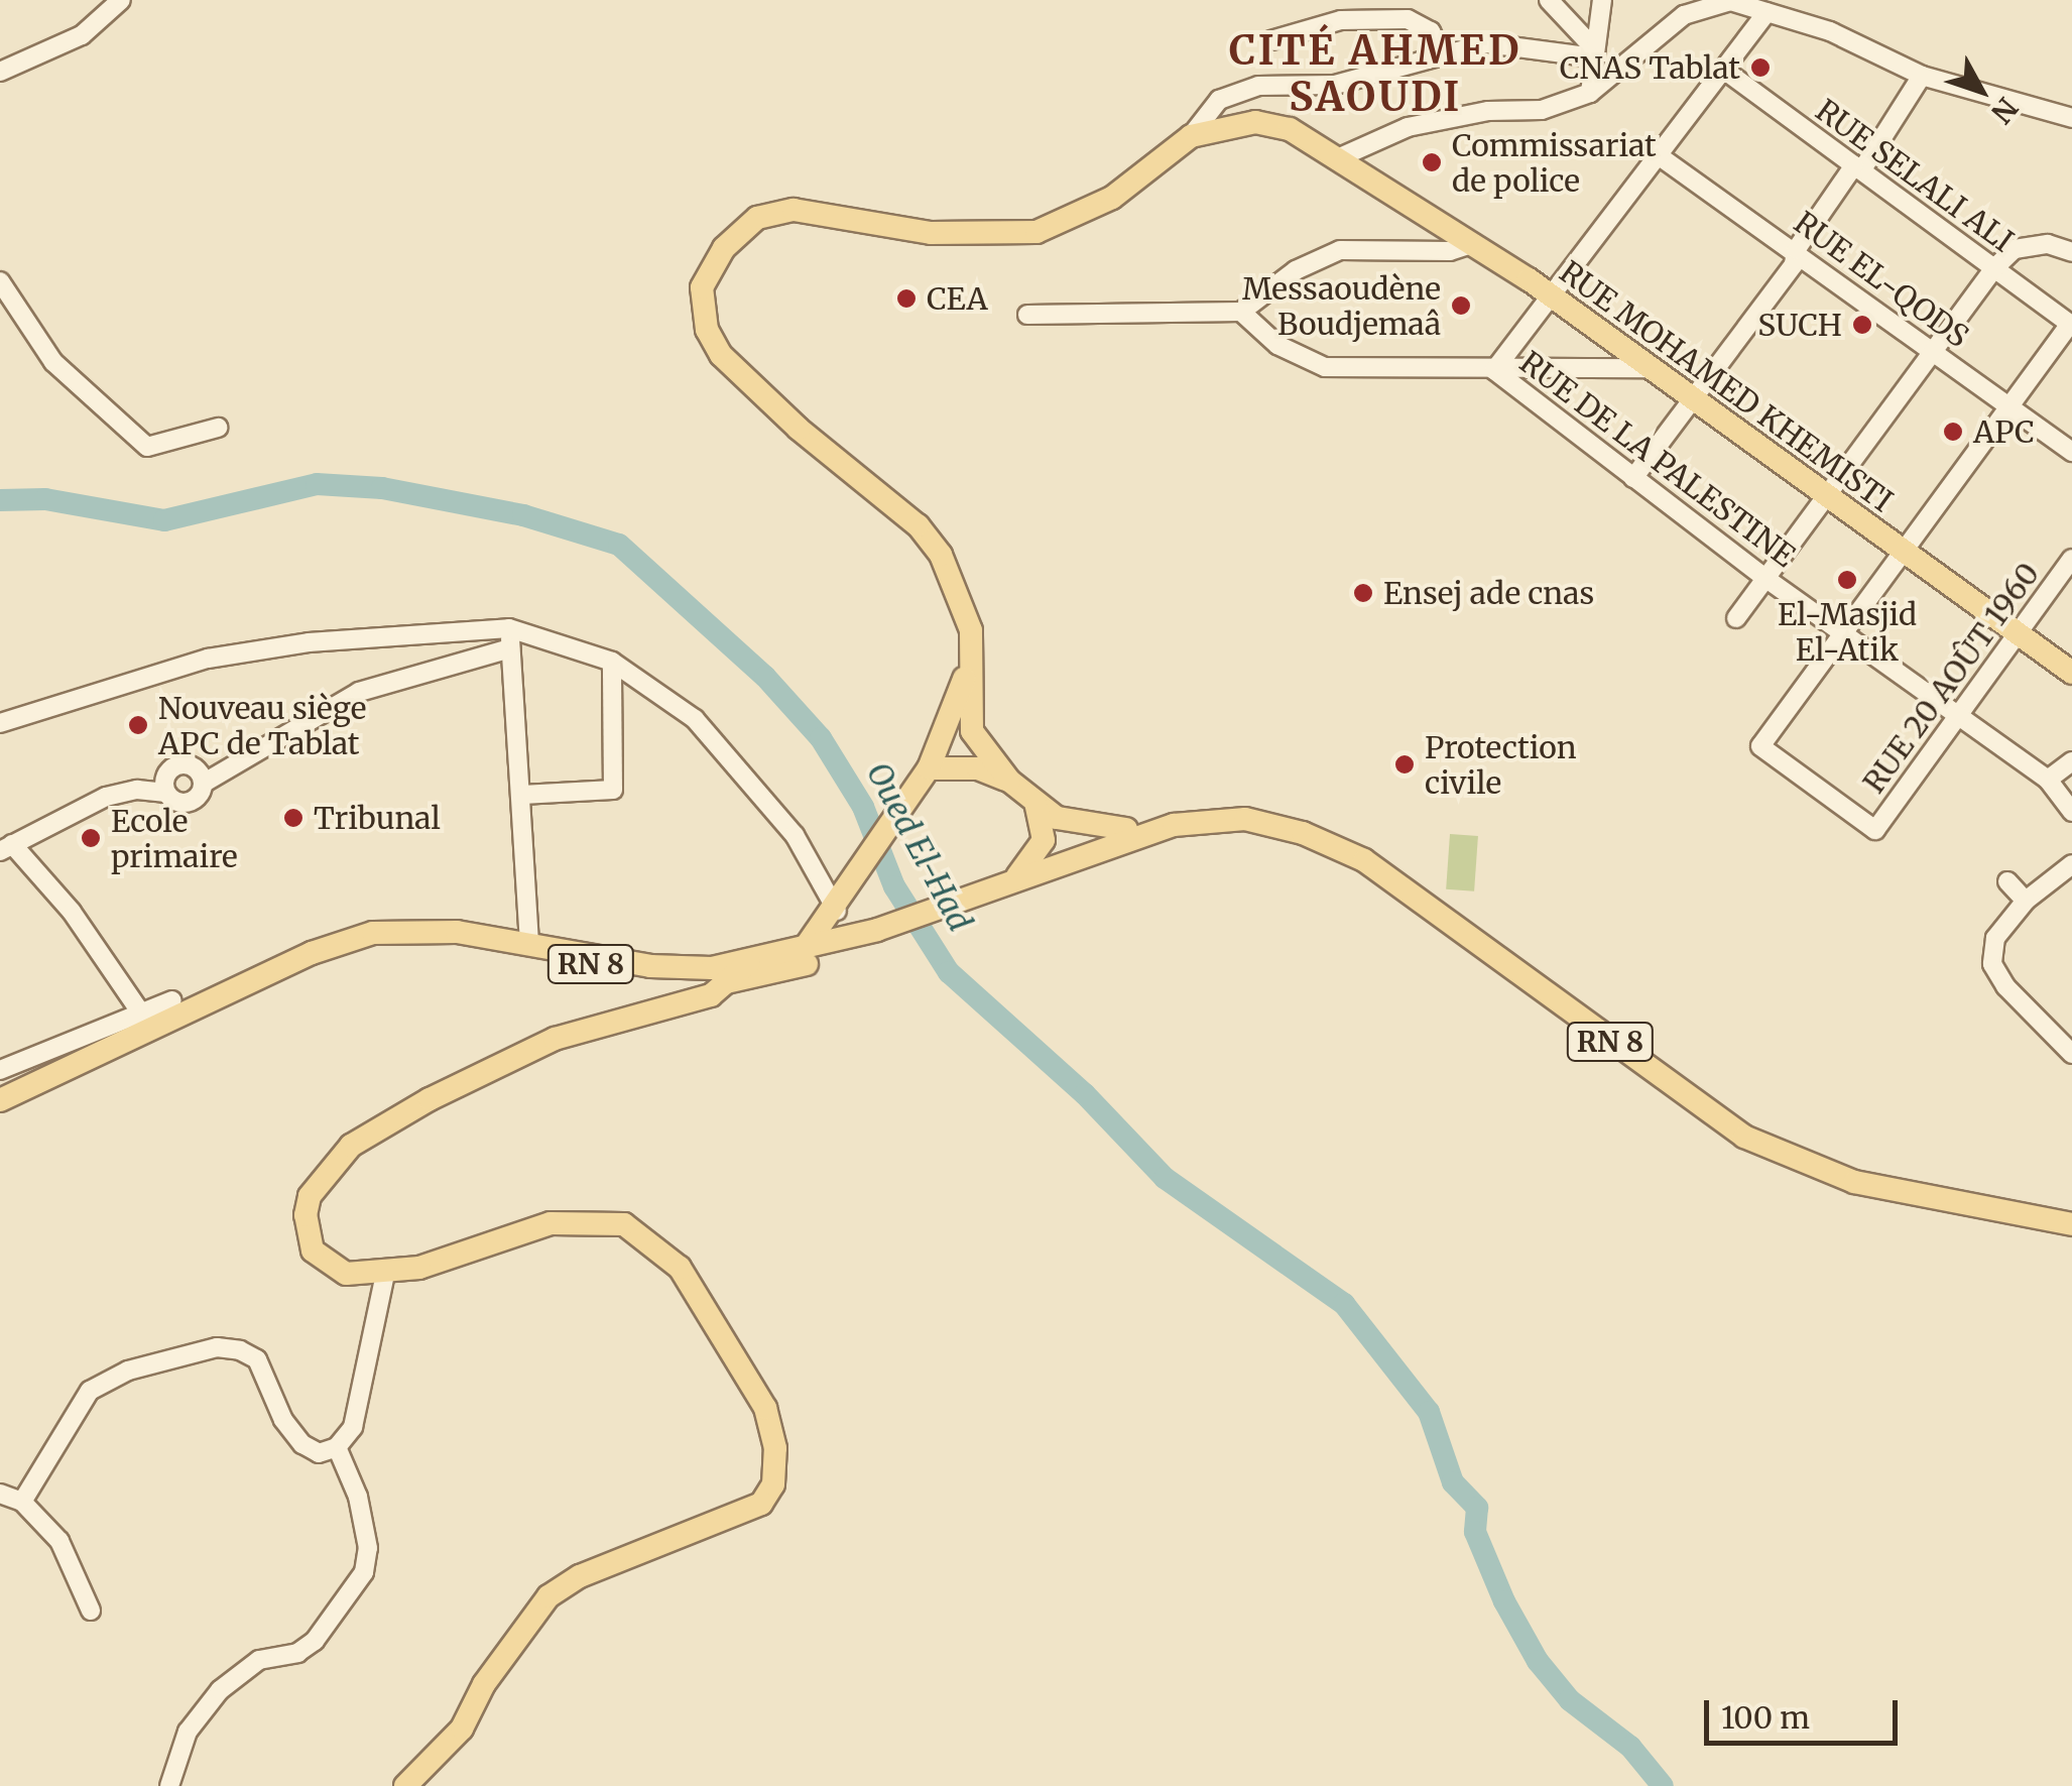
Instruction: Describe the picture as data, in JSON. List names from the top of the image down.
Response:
{
  "streets": {
    "main road": ["RUE MOHAMED KHEMISTI", "RN 8"],
    "street": [
      "RUE SELALI ALI",
      "RUE EL-QODS",
      "RUE DE LA PALESTINE",
      "RUE 20 AOÛT 1960"
    ]
  },
  "crossings": [
    ["RUE MOHAMED KHEMISTI", "RUE 20 AOÛT 1960"],
    ["RUE DE LA PALESTINE", "RUE 20 AOÛT 1960"]
  ],
  "districts": ["CITÉ AHMED SAOUDI"],
  "water": ["Oued El-Had"],
  "places": [
    "CNAS Tablat",
    "Commissariat de police",
    "CEA",
    "Messaoudène Boudjemaâ",
    "SUCH",
    "APC",
    "El-Masjid El-Atik",
    "Ensej ade cnas",
    "Nouveau siège APC de Tablat",
    "Protection civile",
    "Tribunal",
    "Ecole primaire"
  ],
  "scale_bar": "100 m",
  "north": "bottom right"
}
